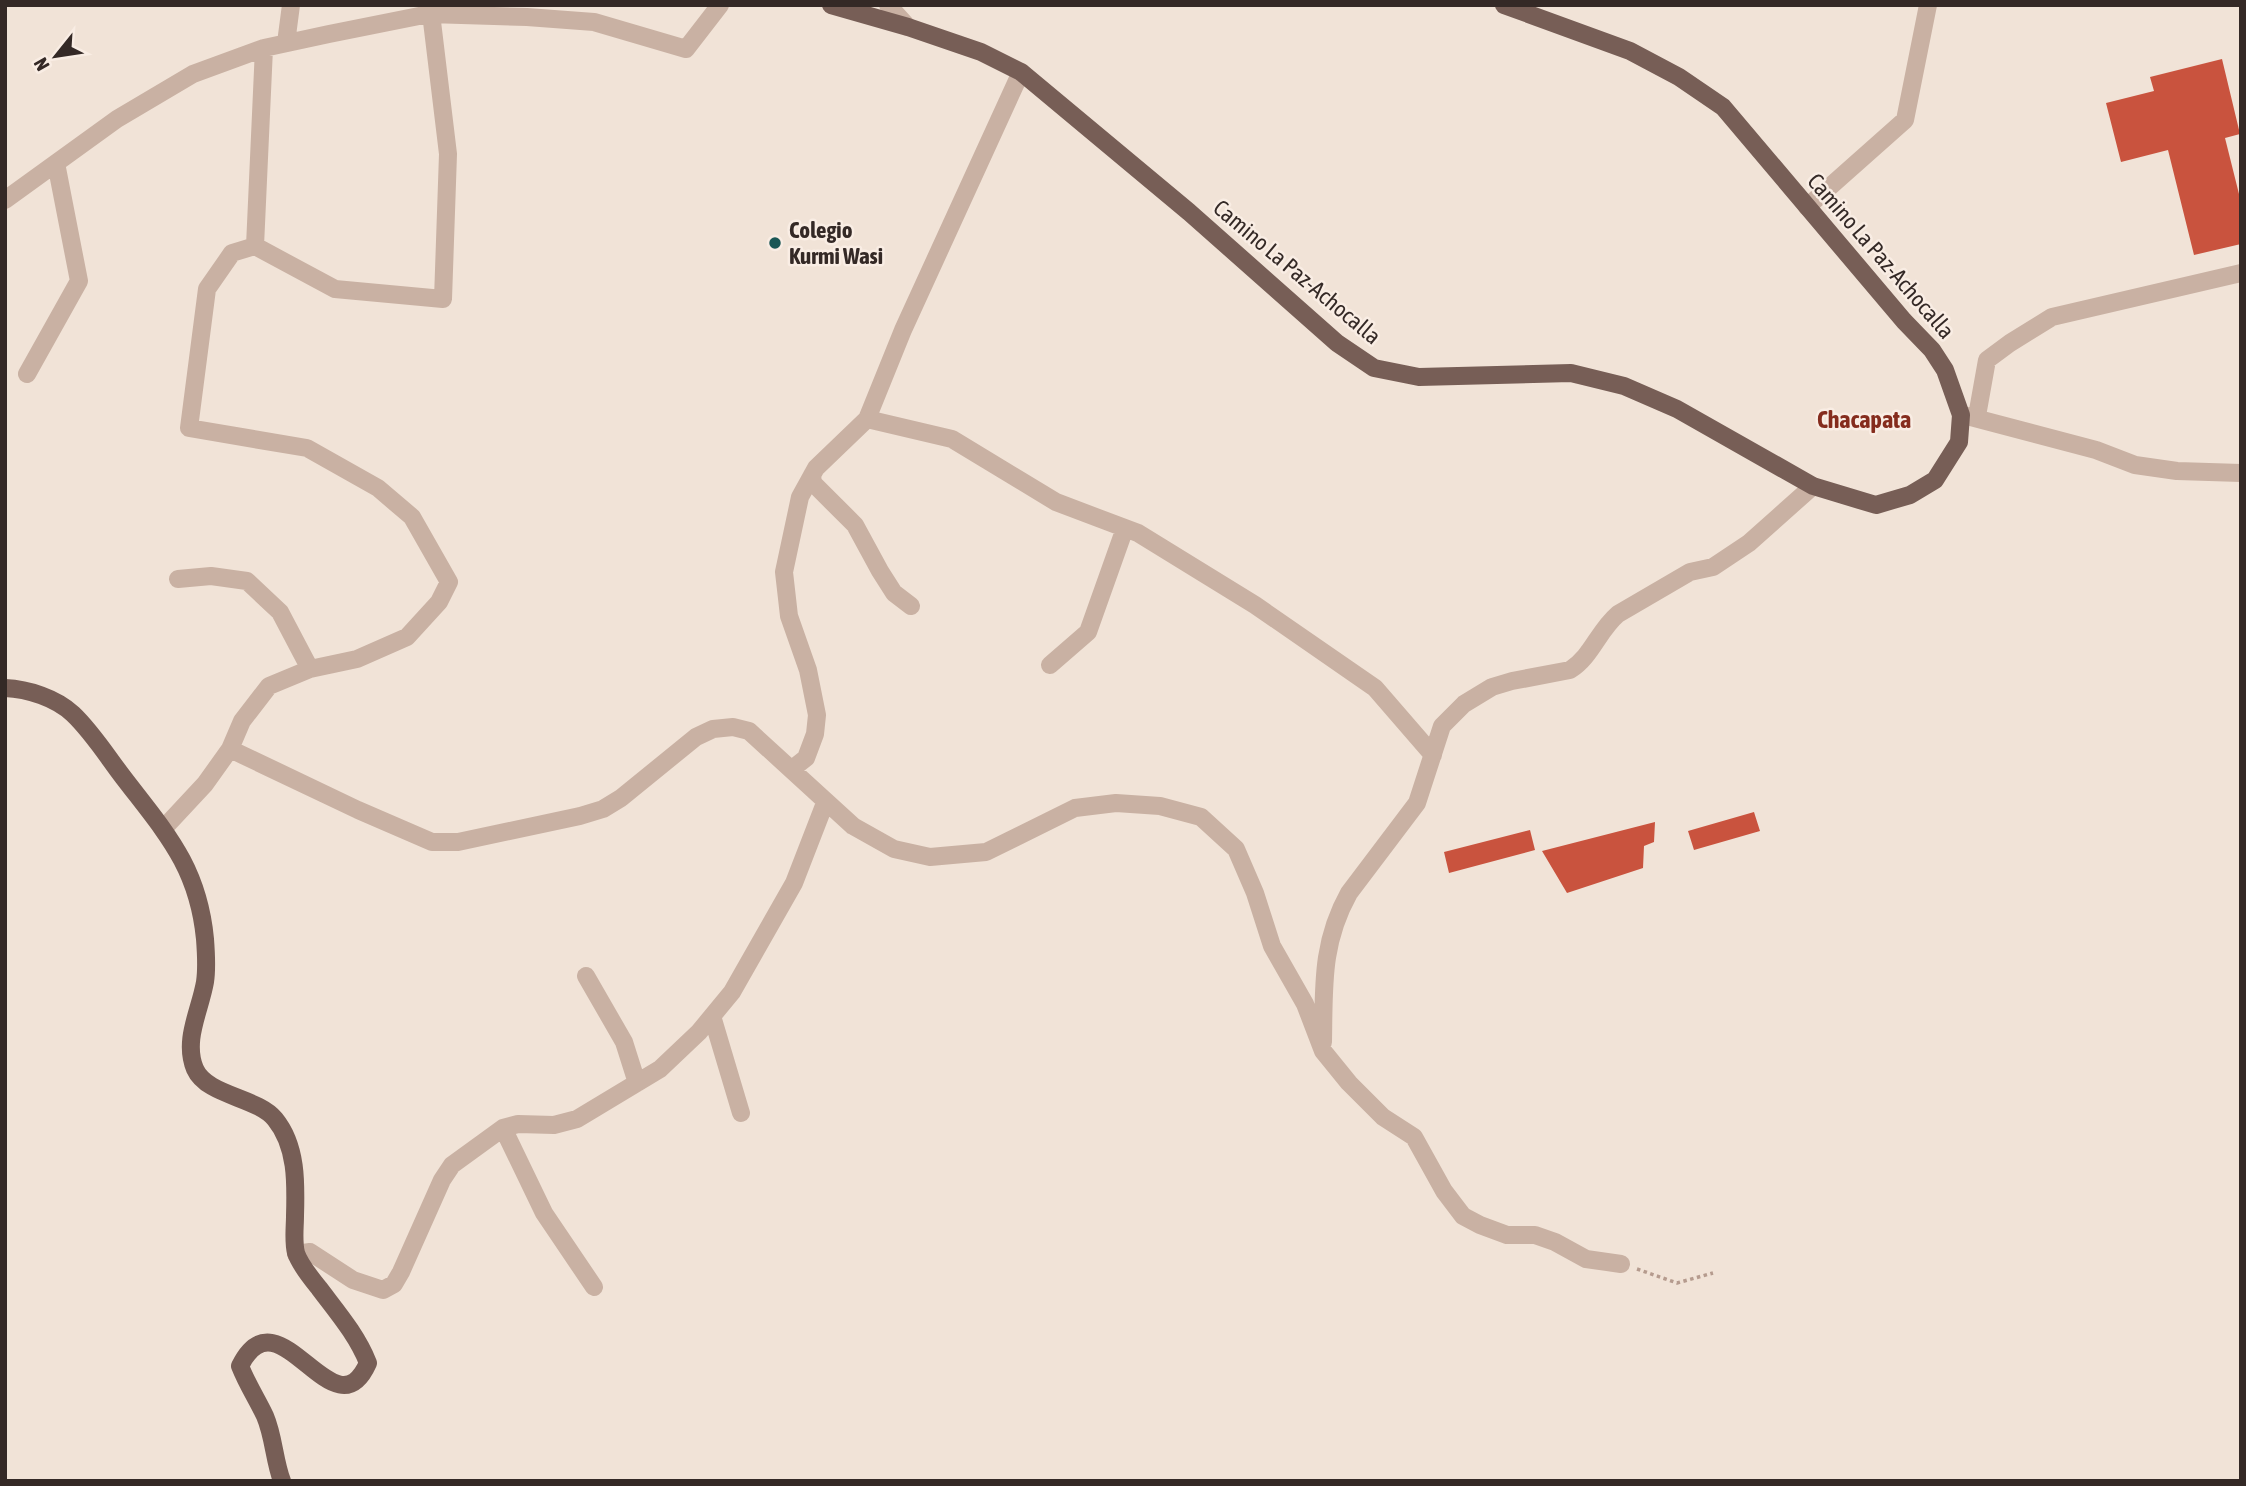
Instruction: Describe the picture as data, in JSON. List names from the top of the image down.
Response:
{
  "streets": {
    "main road": ["Camino La Paz-Achocalla"]
  },
  "districts": ["Chacapata"],
  "places": ["Colegio Kurmi Wasi"],
  "north": "bottom left"
}
